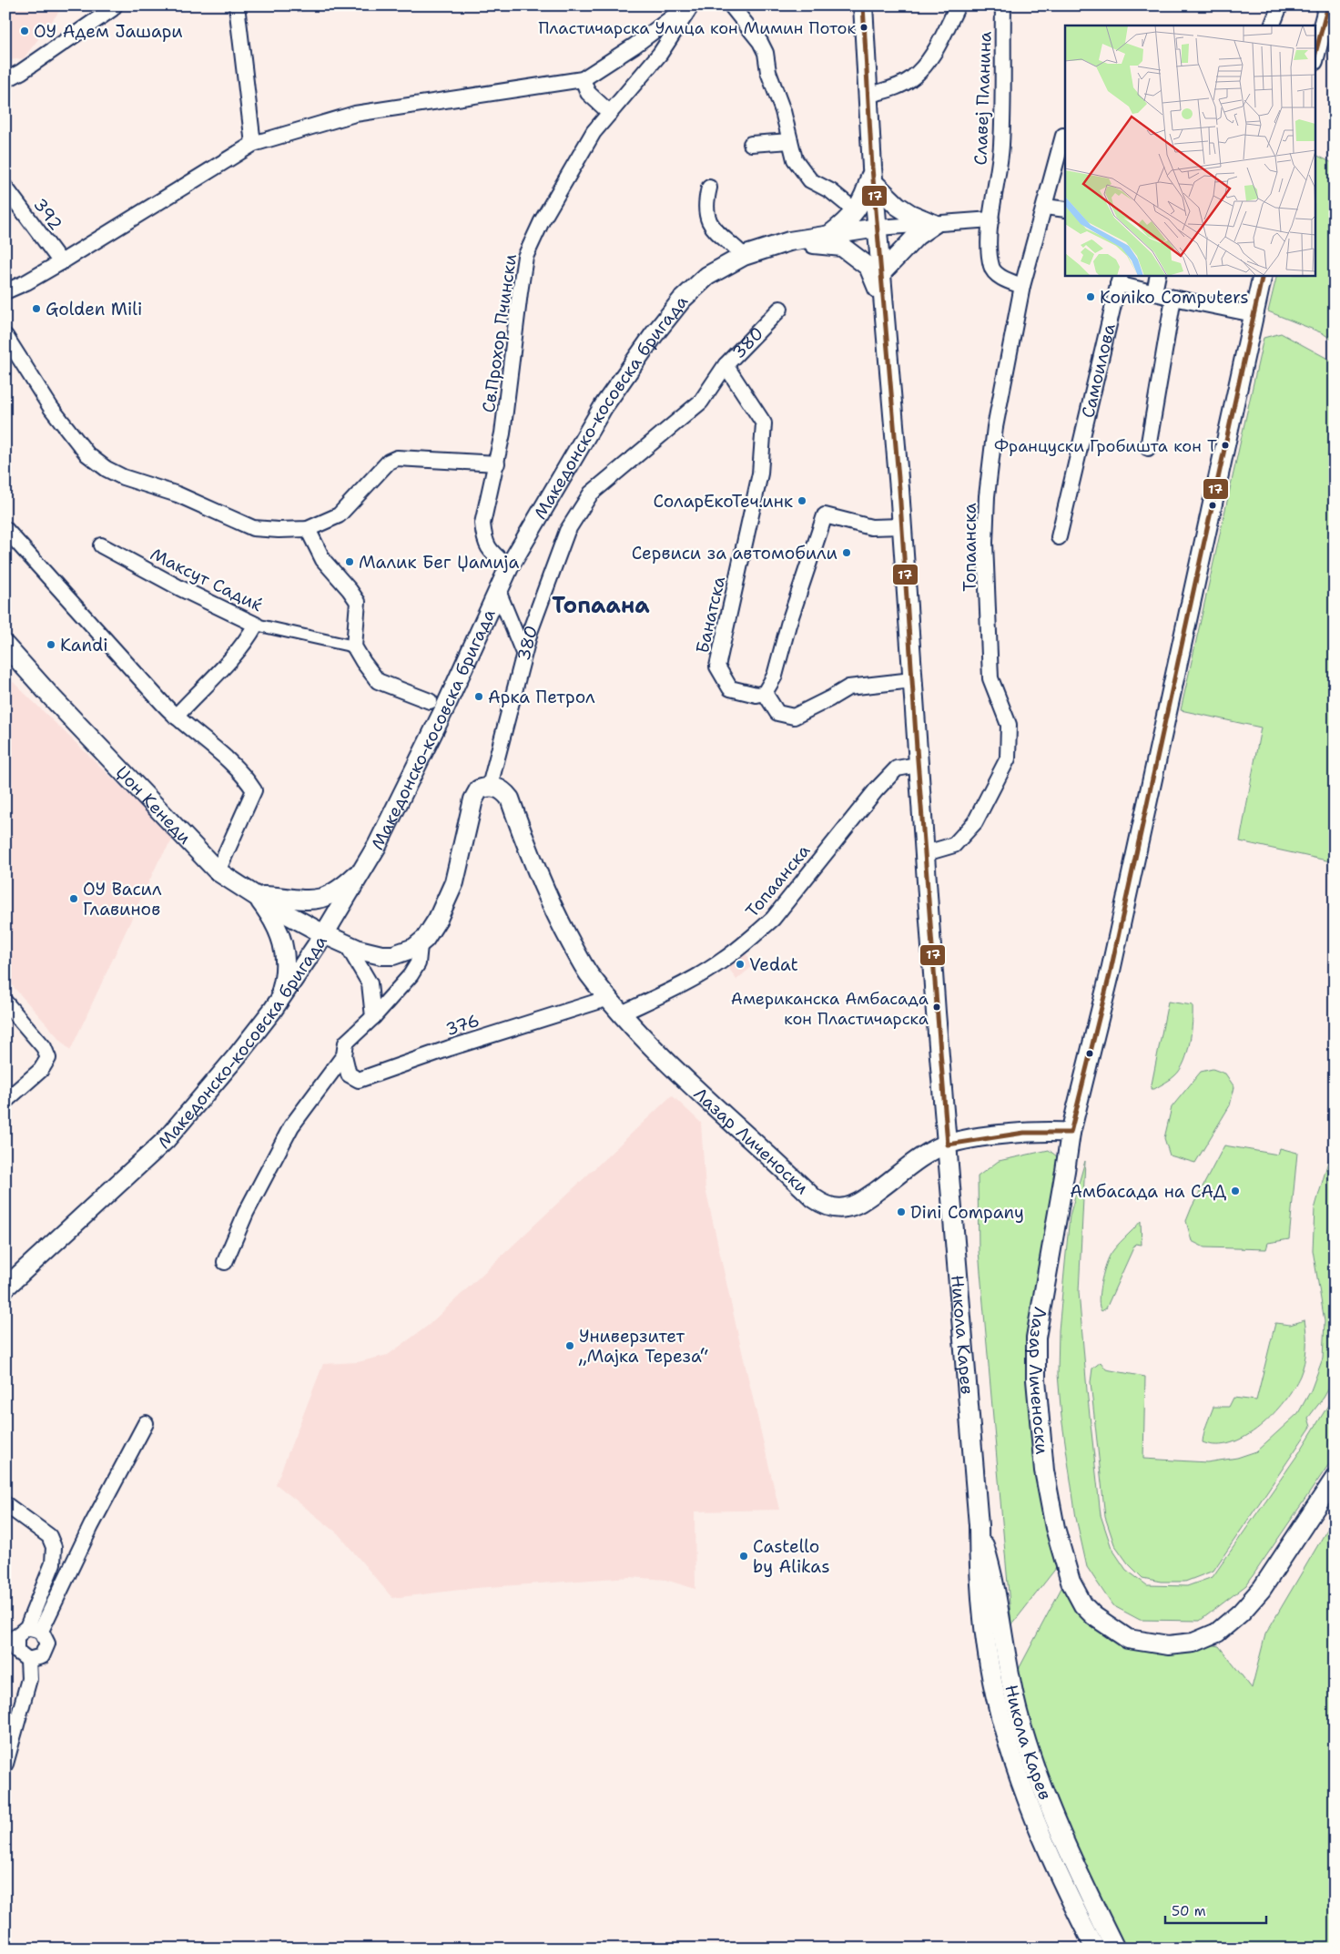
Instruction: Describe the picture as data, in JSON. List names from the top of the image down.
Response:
{
  "streets": {
    "street": [
      "Славеј Планина",
      "392",
      "Св.Прохор Пчински",
      "380",
      "Самоилова",
      "Македонско-косовска бригада",
      "Топаанска",
      "Максут Садиќ",
      "Банатска",
      "Џон Кенеди",
      "376",
      "Лазар Личеноски",
      "Никола Карев"
    ]
  },
  "crossings": [
    ["Славеј Планина", "Топаанска"],
    ["Св.Прохор Пчински", "Македонско-косовска бригада"],
    ["380", "Банатска"],
    ["380", "Лазар Личеноски"],
    ["Македонско-косовска бригада", "Џон Кенеди"],
    ["Македонско-косовска бригада", "Никола Карев"],
    ["Топаанска", "Лазар Личеноски"],
    ["Топаанска", "Никола Карев"],
    ["376", "Лазар Личеноски"],
    ["Лазар Личеноски", "Никола Карев"]
  ],
  "districts": ["Топаана"],
  "places": [
    "Пластичарска Улица кон Мимин Поток",
    "ОУ Адем Јашари",
    "Koniko Computers",
    "Golden Mili",
    "Француски Гробишта кон Т",
    "СоларЕкоТеч.инк",
    "Сервиси за автомобили",
    "Малик Бег Џамија",
    "Kandi",
    "Арка Петрол",
    "ОУ Васил Главинов",
    "Vedat",
    "Американска Амбасада кон Пластичарска",
    "Амбасада на САД",
    "Dini Company",
    "Универзитет „Мајка Тереза“",
    "Castello by Alikas"
  ],
  "lines": ["transit line 17"],
  "scale_bar": "50 m"
}
